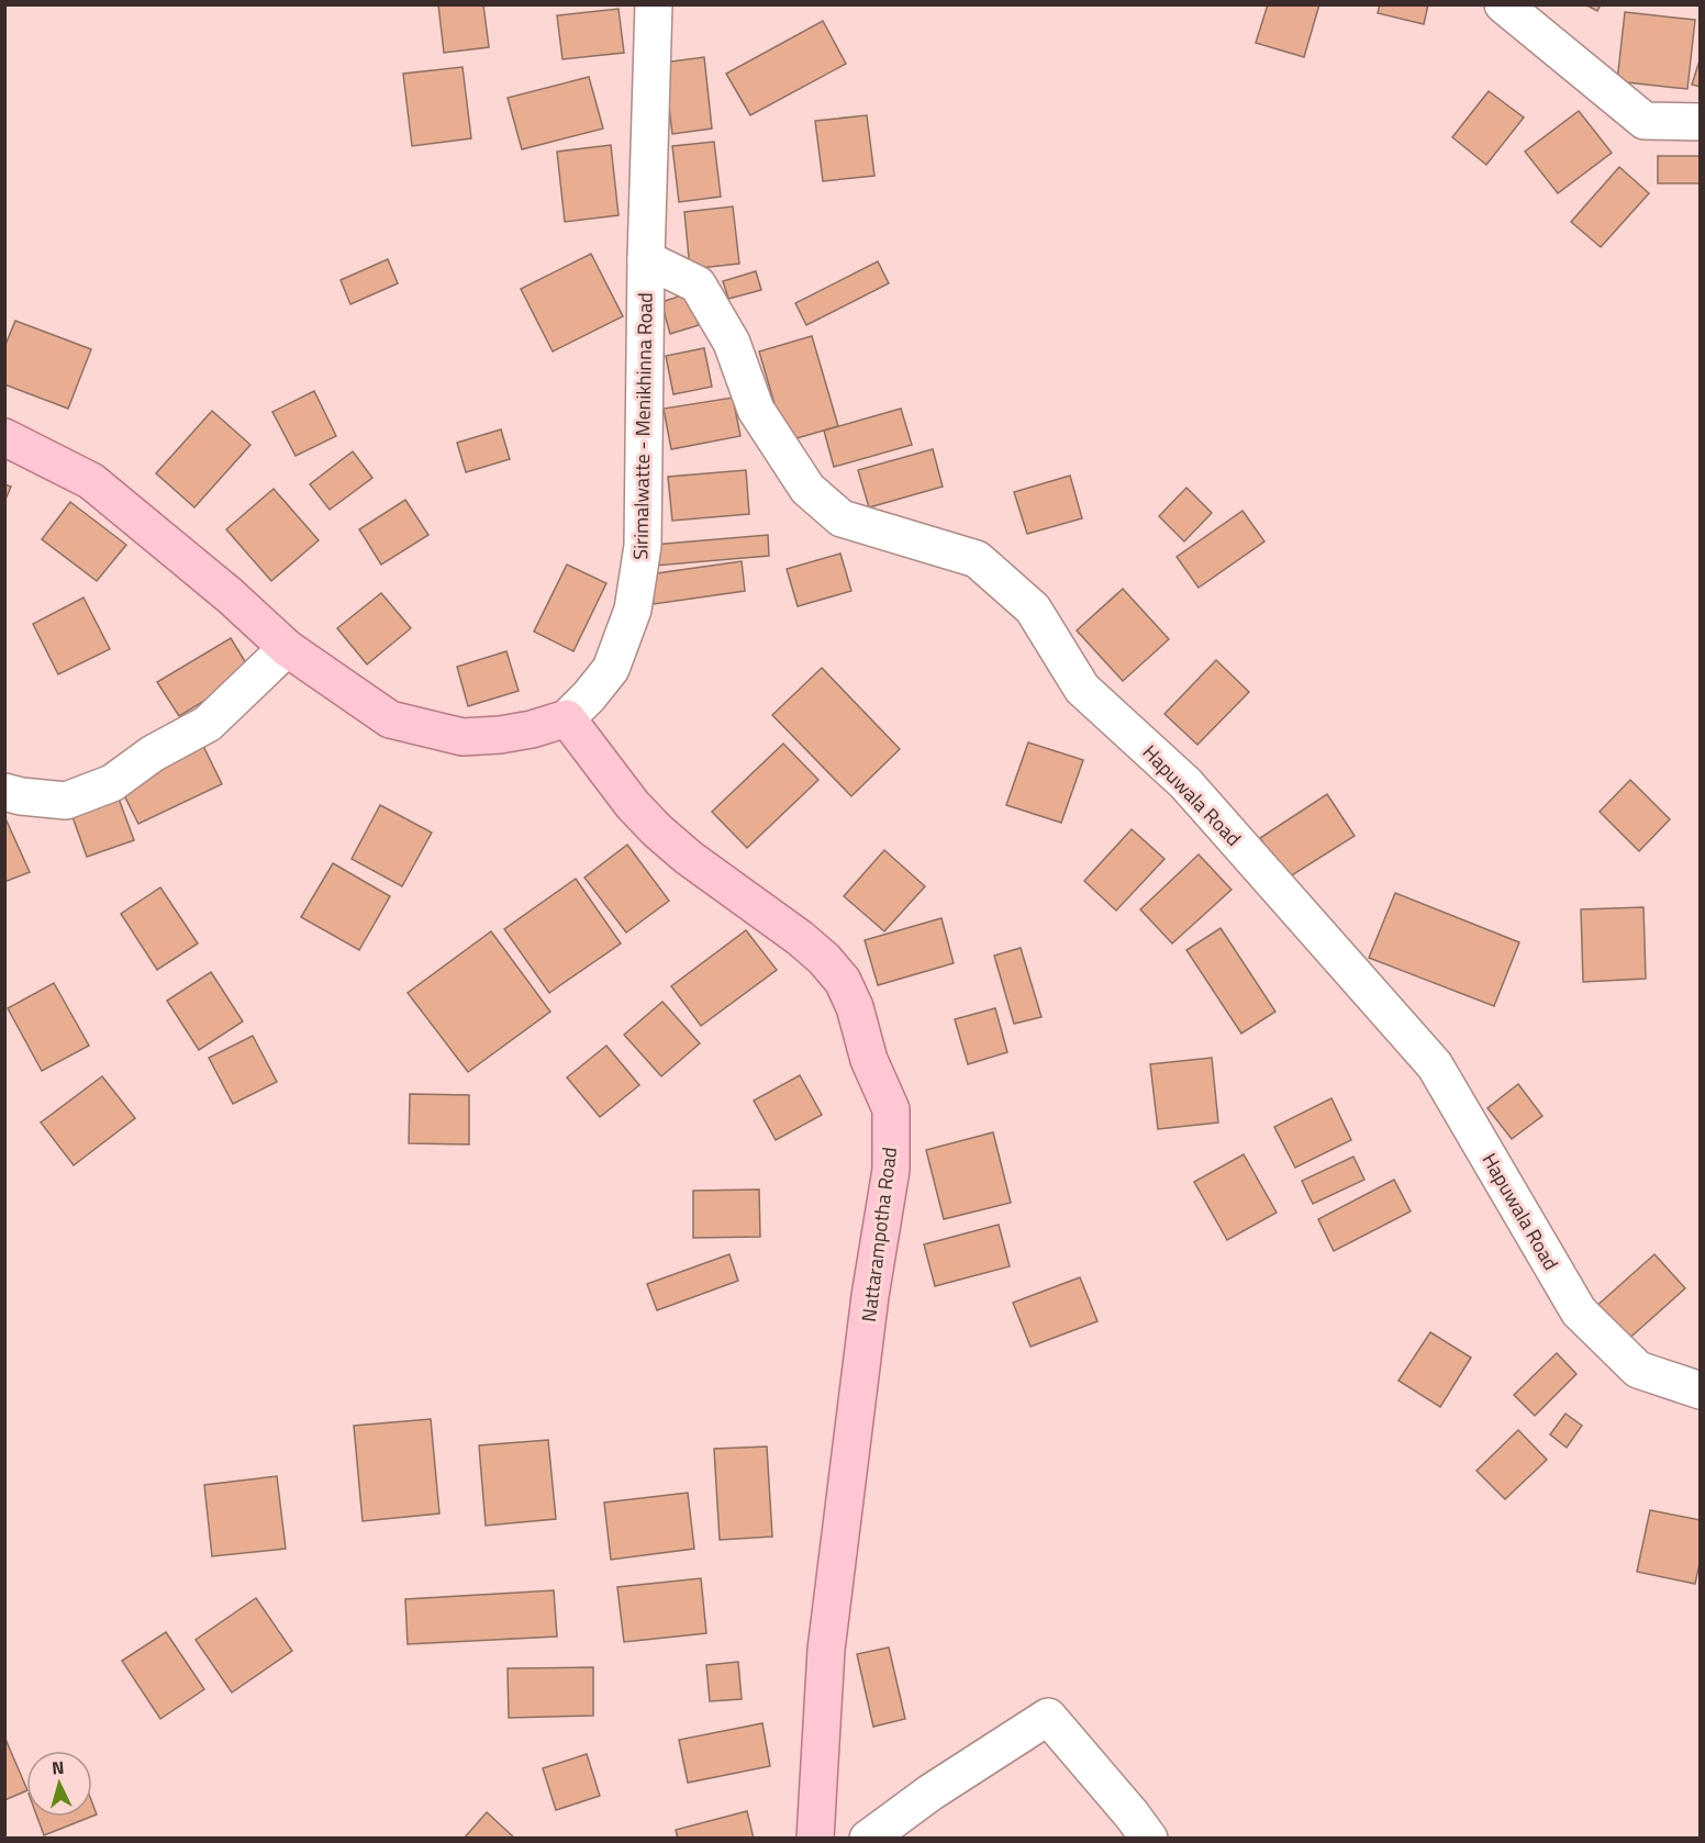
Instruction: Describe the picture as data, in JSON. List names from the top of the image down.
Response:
{
  "streets": {
    "main road": ["Sirimalwatte - Menikhinna Road", "Nattarampotha Road"],
    "street": ["Hapuwala Road"]
  },
  "crossings": [
    ["Sirimalwatte - Menikhinna Road", "Hapuwala Road"],
    ["Sirimalwatte - Menikhinna Road", "Nattarampotha Road"]
  ],
  "north": "top"
}
